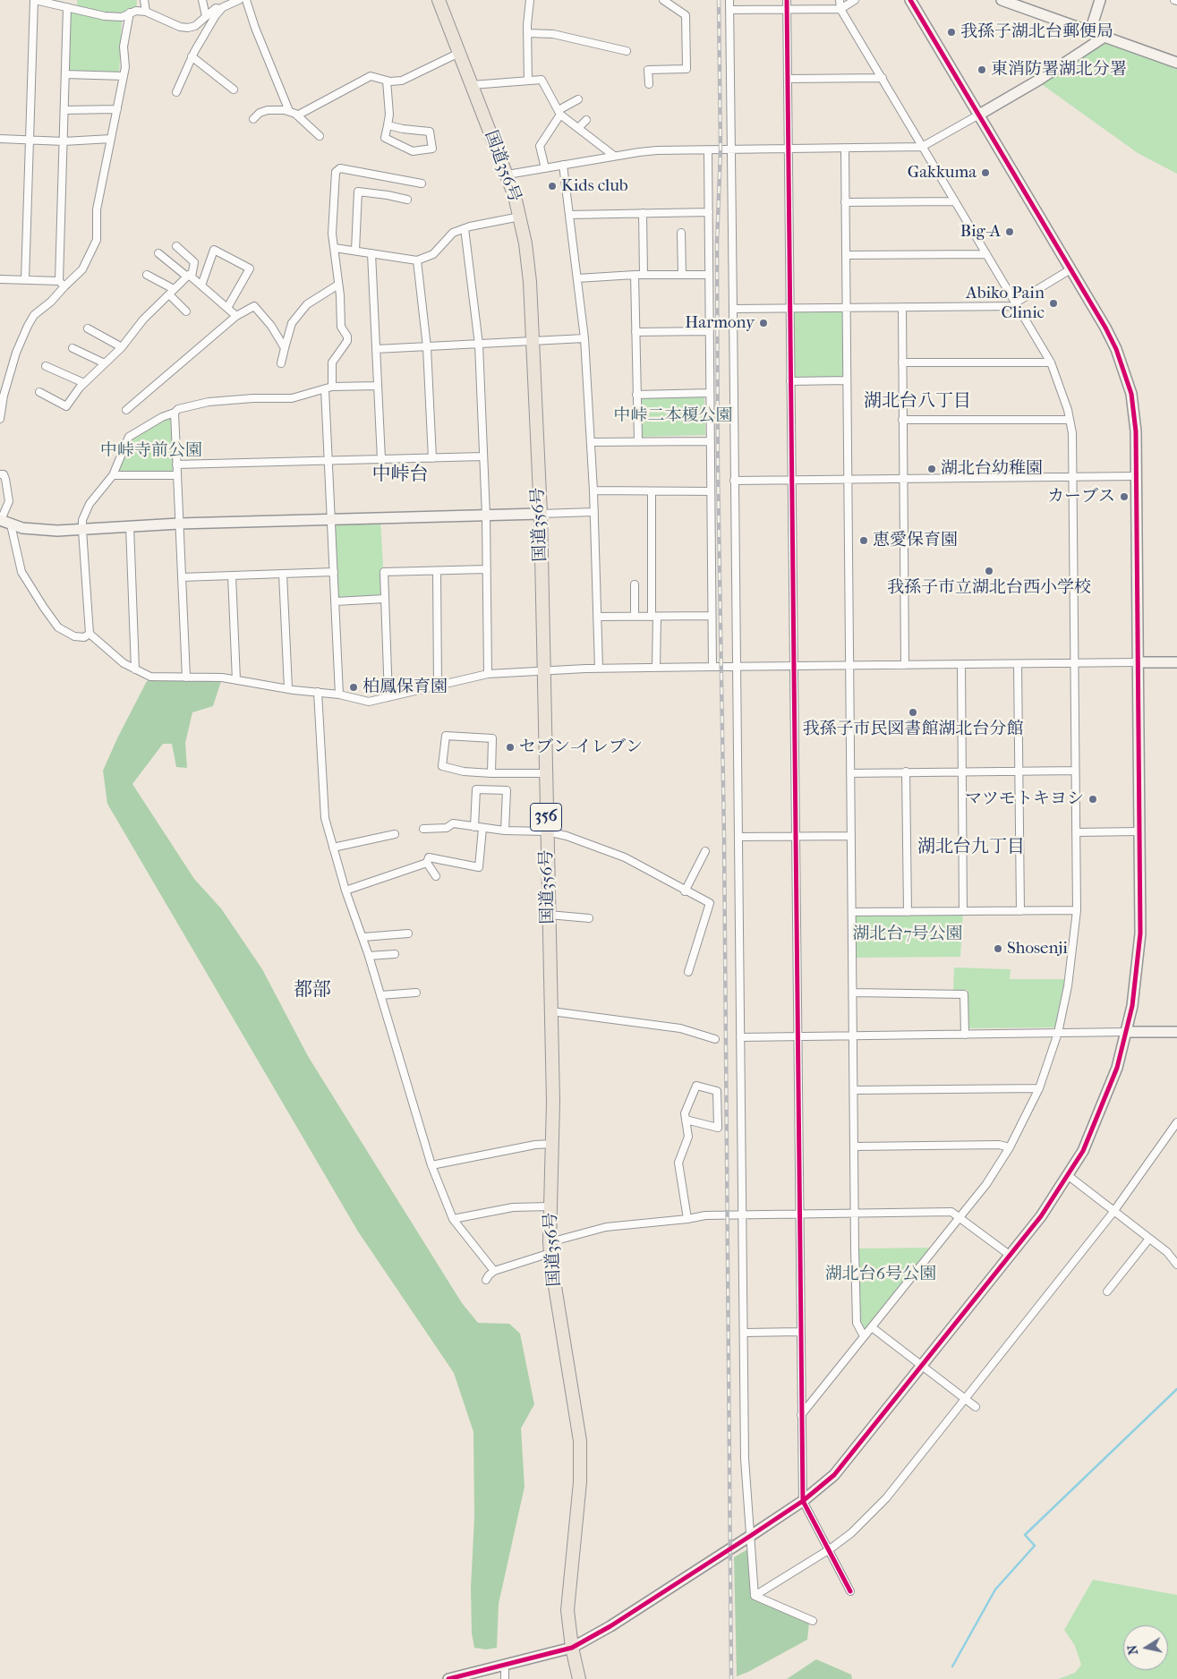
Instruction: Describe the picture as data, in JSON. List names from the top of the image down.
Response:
{
  "streets": {
    "highway": ["国道356号", "356"]
  },
  "districts": [
    "湖北台八丁目",
    "中峠台",
    "湖北台九丁目",
    "都部"
  ],
  "parks": [
    "中峠二本榎公園",
    "中峠寺前公園",
    "湖北台7号公園",
    "湖北台6号公園"
  ],
  "places": [
    "我孫子湖北台郵便局",
    "東消防署湖北分署",
    "Gakkuma",
    "Kids club",
    "Big-A",
    "Abiko Pain Clinic",
    "Harmony",
    "湖北台幼稚園",
    "カーブス",
    "恵愛保育園",
    "我孫子市立湖北台西小学校",
    "柏鳳保育園",
    "我孫子市民図書館湖北台分館",
    "セブン-イレブン",
    "マツモトキヨシ",
    "Shosenji"
  ],
  "north": "left"
}
